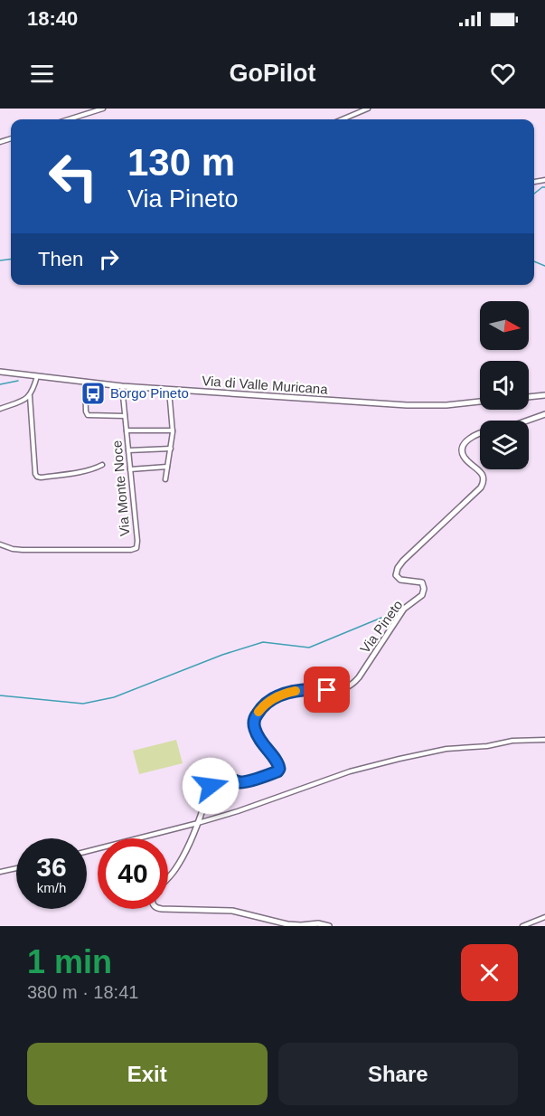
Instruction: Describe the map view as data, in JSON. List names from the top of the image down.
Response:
{
  "streets": {
    "street": ["Via di Valle Muricana", "Via Monte Noce", "Via Pineto"]
  },
  "crossings": [
    ["Via di Valle Muricana", "Via Monte Noce"]
  ],
  "places": {
    "bus stop": ["Borgo Pineto"]
  },
  "north": "right",
  "page": {
    "status": "18:40",
    "header": "GoPilot",
    "turn": ["130 m", "Via Pineto"],
    "then": "Then",
    "speed": "36 km/h",
    "limit": "40",
    "heading": ["1 min", "380 m · 18:41"],
    "buttons": ["Exit", "Share"]
  }
}
